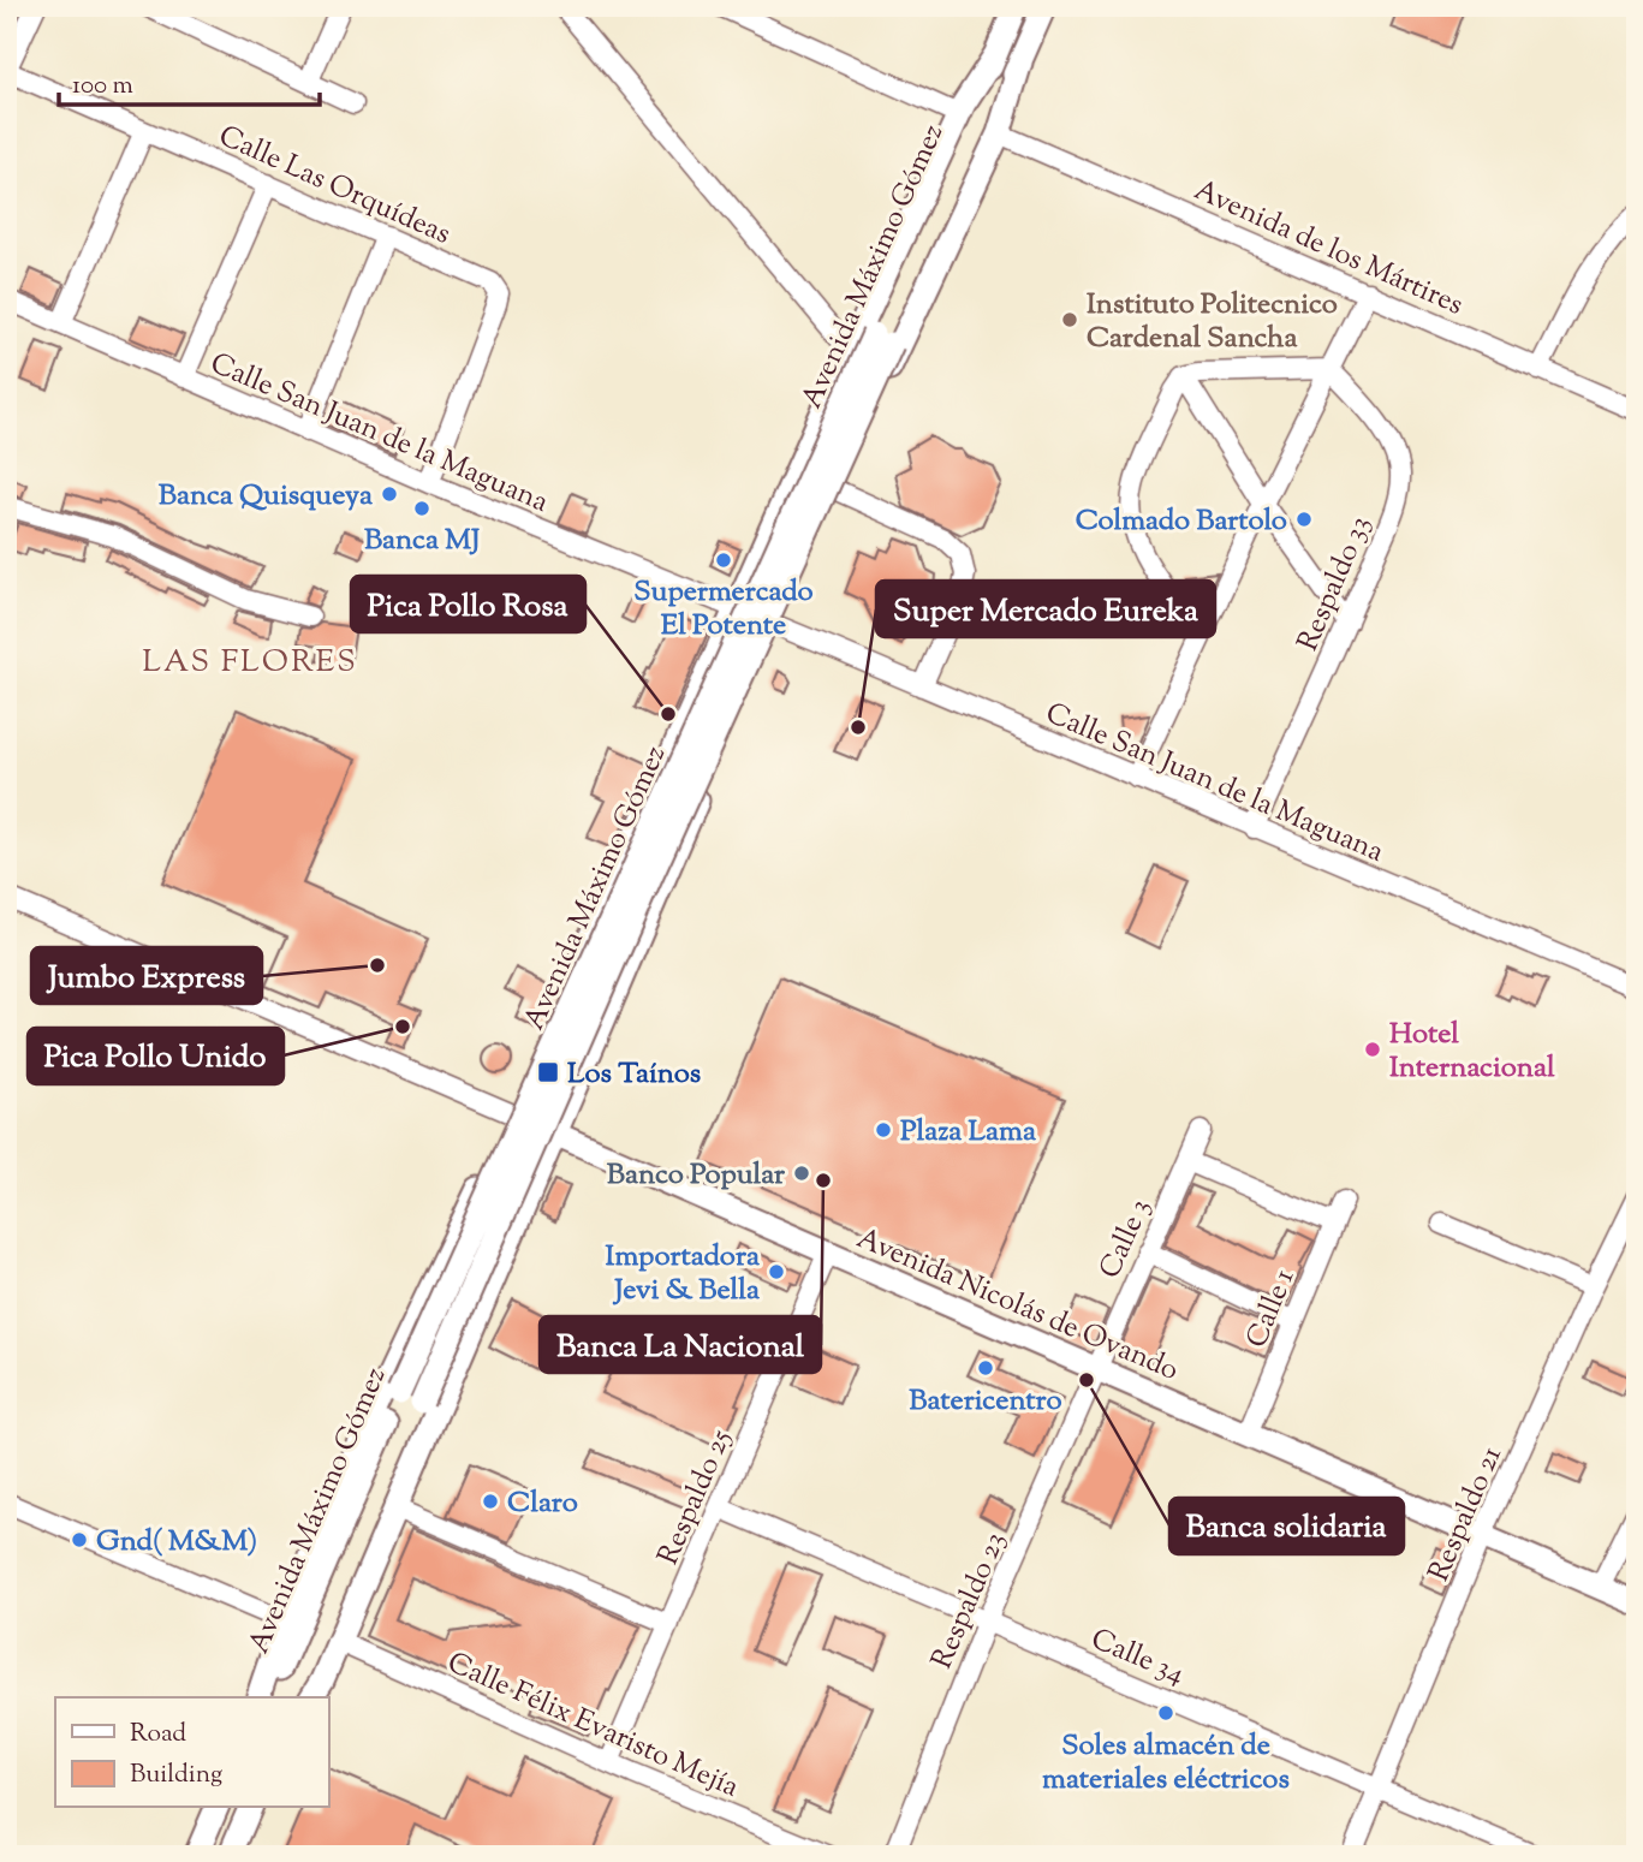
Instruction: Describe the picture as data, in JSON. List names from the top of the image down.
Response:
{
  "streets": {
    "main road": ["Avenida Máximo Gómez", "Avenida Nicolás de Ovando"],
    "street": [
      "Calle Las Orquídeas",
      "Avenida de los Mártires",
      "Calle San Juan de la Maguana",
      "Respaldo 33",
      "Calle 3",
      "Calle 1",
      "Respaldo 25",
      "Respaldo 21",
      "Respaldo 23",
      "Calle 34",
      "Calle Félix Evaristo Mejía"
    ]
  },
  "crossings": [
    ["Calle Las Orquídeas", "Calle San Juan de la Maguana"],
    ["Calle San Juan de la Maguana", "Respaldo 33"],
    ["Calle 3", "Avenida Nicolás de Ovando"],
    ["Calle 3", "Respaldo 23"],
    ["Avenida Nicolás de Ovando", "Calle 1"],
    ["Avenida Nicolás de Ovando", "Respaldo 25"],
    ["Avenida Nicolás de Ovando", "Respaldo 21"],
    ["Avenida Nicolás de Ovando", "Respaldo 23"],
    ["Respaldo 25", "Calle 34"],
    ["Respaldo 25", "Calle Félix Evaristo Mejía"],
    ["Respaldo 21", "Calle 34"],
    ["Respaldo 23", "Calle 34"]
  ],
  "districts": ["LAS FLORES"],
  "places": {
    "other": [
      "Instituto Politecnico Cardenal Sancha",
      "Banca Quisqueya",
      "Banca MJ",
      "Colmado Bartolo",
      "Supermercado El Potente",
      "Pica Pollo Rosa",
      "Super Mercado Eureka",
      "Jumbo Express",
      "Pica Pollo Unido",
      "Hotel Internacional",
      "Plaza Lama",
      "Banco Popular",
      "Banca La Nacional",
      "Importadora Jevi & Bella",
      "Batericentro",
      "Banca solidaria",
      "Claro",
      "Gnd( M&M)",
      "Soles almacén de materiales eléctricos"
    ],
    "transit": ["Los Taínos"]
  },
  "legend": ["Road", "Building"],
  "scale_bar": "100 m"
}
